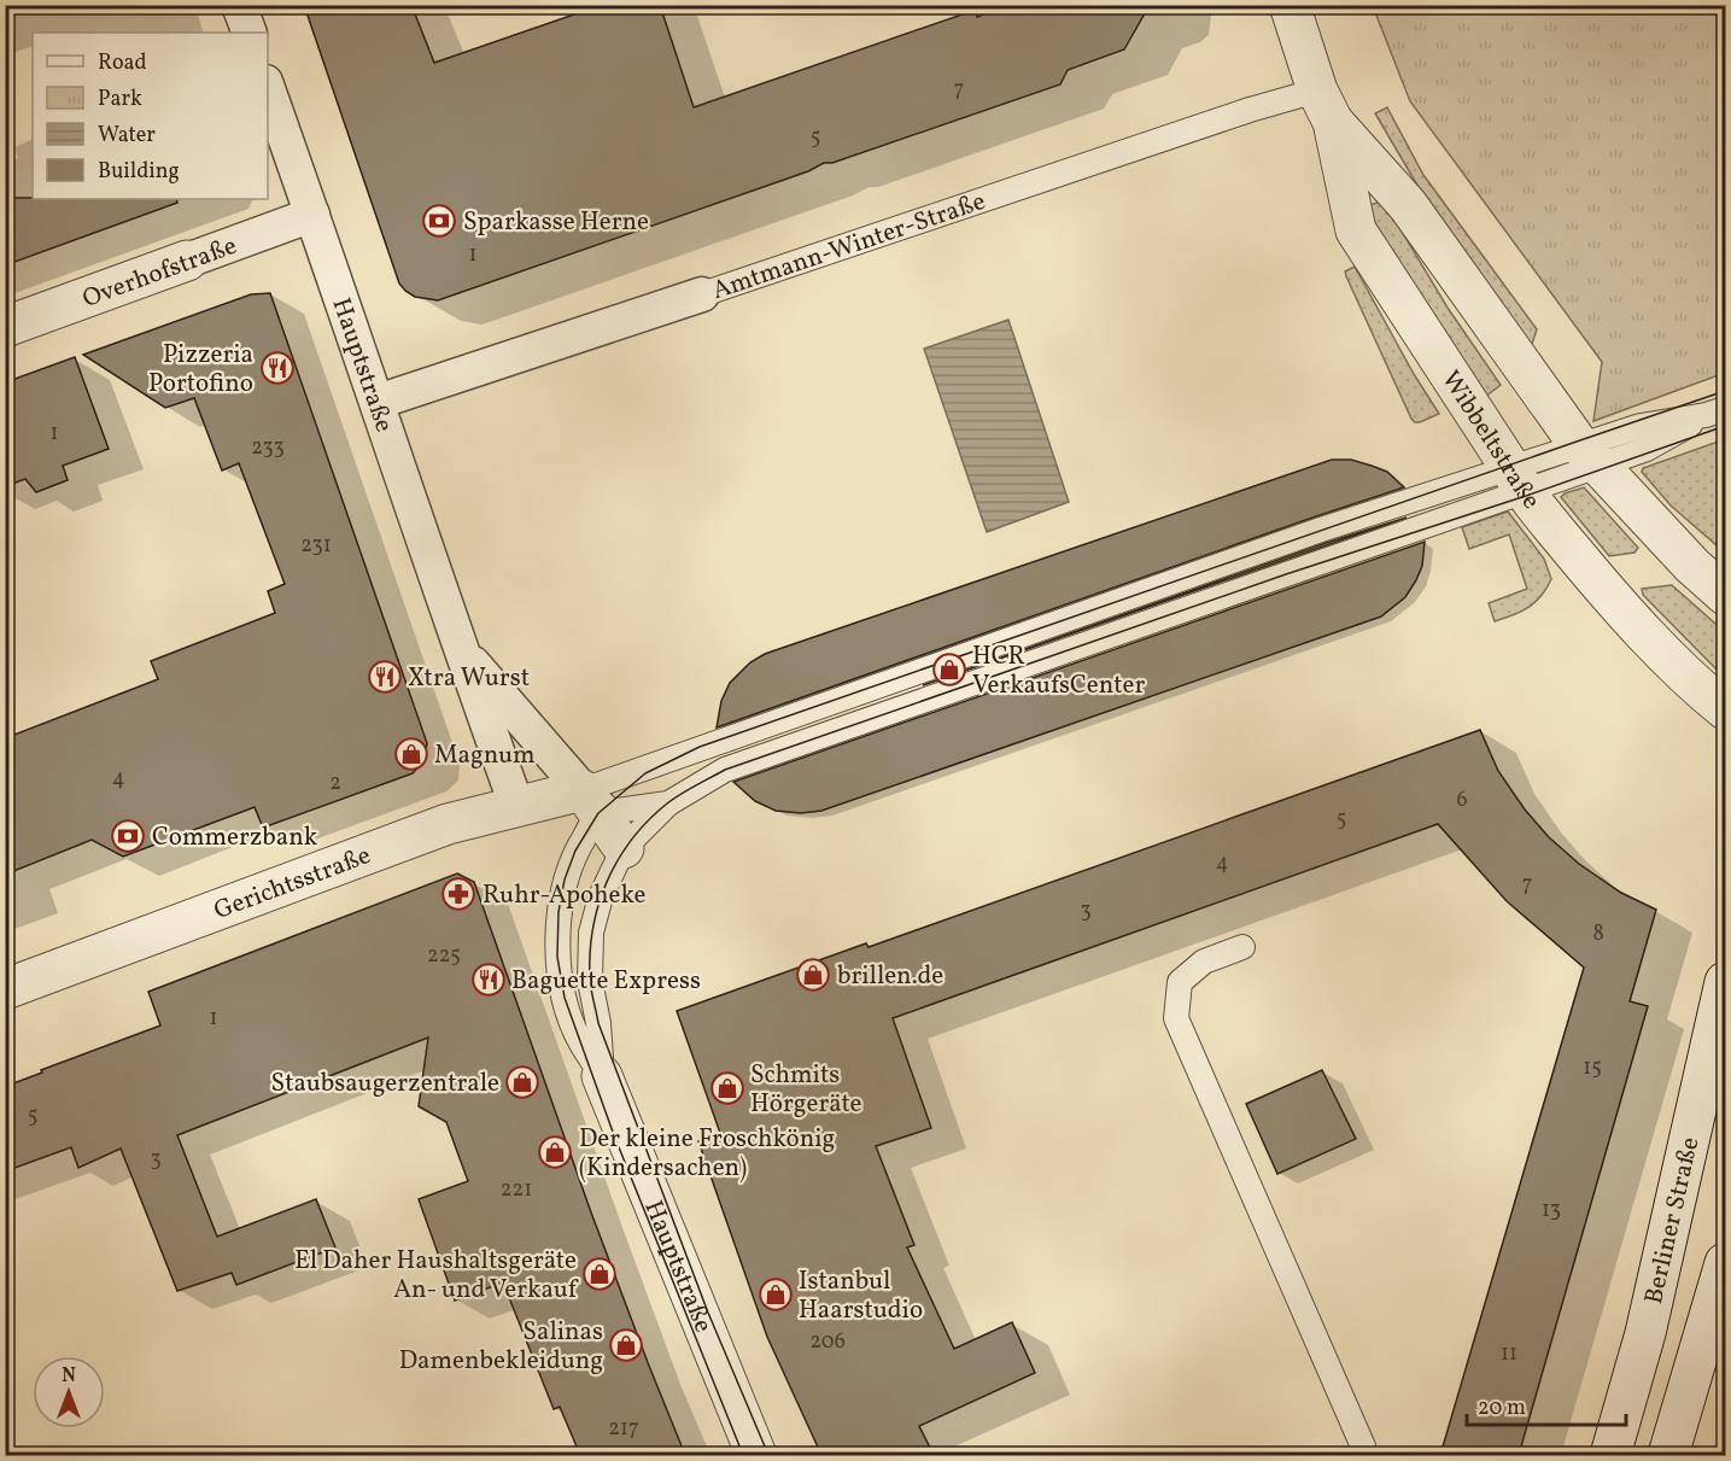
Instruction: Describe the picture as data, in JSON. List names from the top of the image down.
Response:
{
  "streets": {
    "street": [
      "Amtmann-Winter-Straße",
      "Overhofstraße",
      "Hauptstraße",
      "Wibbeltstraße",
      "Gerichtsstraße",
      "Berliner Straße"
    ]
  },
  "crossings": [
    ["Amtmann-Winter-Straße", "Hauptstraße"],
    ["Amtmann-Winter-Straße", "Wibbeltstraße"],
    ["Overhofstraße", "Hauptstraße"],
    ["Hauptstraße", "Gerichtsstraße"]
  ],
  "places": {
    "bank": ["Sparkasse Herne", "Commerzbank"],
    "restaurant": ["Pizzeria Portofino", "Xtra Wurst", "Baguette Express"],
    "shop": [
      "HCR VerkaufsCenter",
      "Magnum",
      "brillen.de",
      "Staubsaugerzentrale",
      "Schmits Hörgeräte",
      "Der kleine Froschkönig (Kindersachen)",
      "El Daher Haushaltsgeräte An- und Verkauf",
      "Istanbul Haarstudio",
      "Salinas Damenbekleidung"
    ],
    "pharmacy": ["Ruhr-Apoheke"]
  },
  "house_numbers": [
    "7",
    "5",
    "1",
    "1",
    "233",
    "231",
    "4",
    "2",
    "6",
    "5",
    "4",
    "7",
    "3",
    "8",
    "225",
    "1",
    "15",
    "5",
    "3",
    "221",
    "13",
    "206",
    "11",
    "217"
  ],
  "legend": [
    "Road",
    "Park",
    "Water",
    "Building"
  ],
  "scale_bar": "20 m",
  "north": "top"
}
